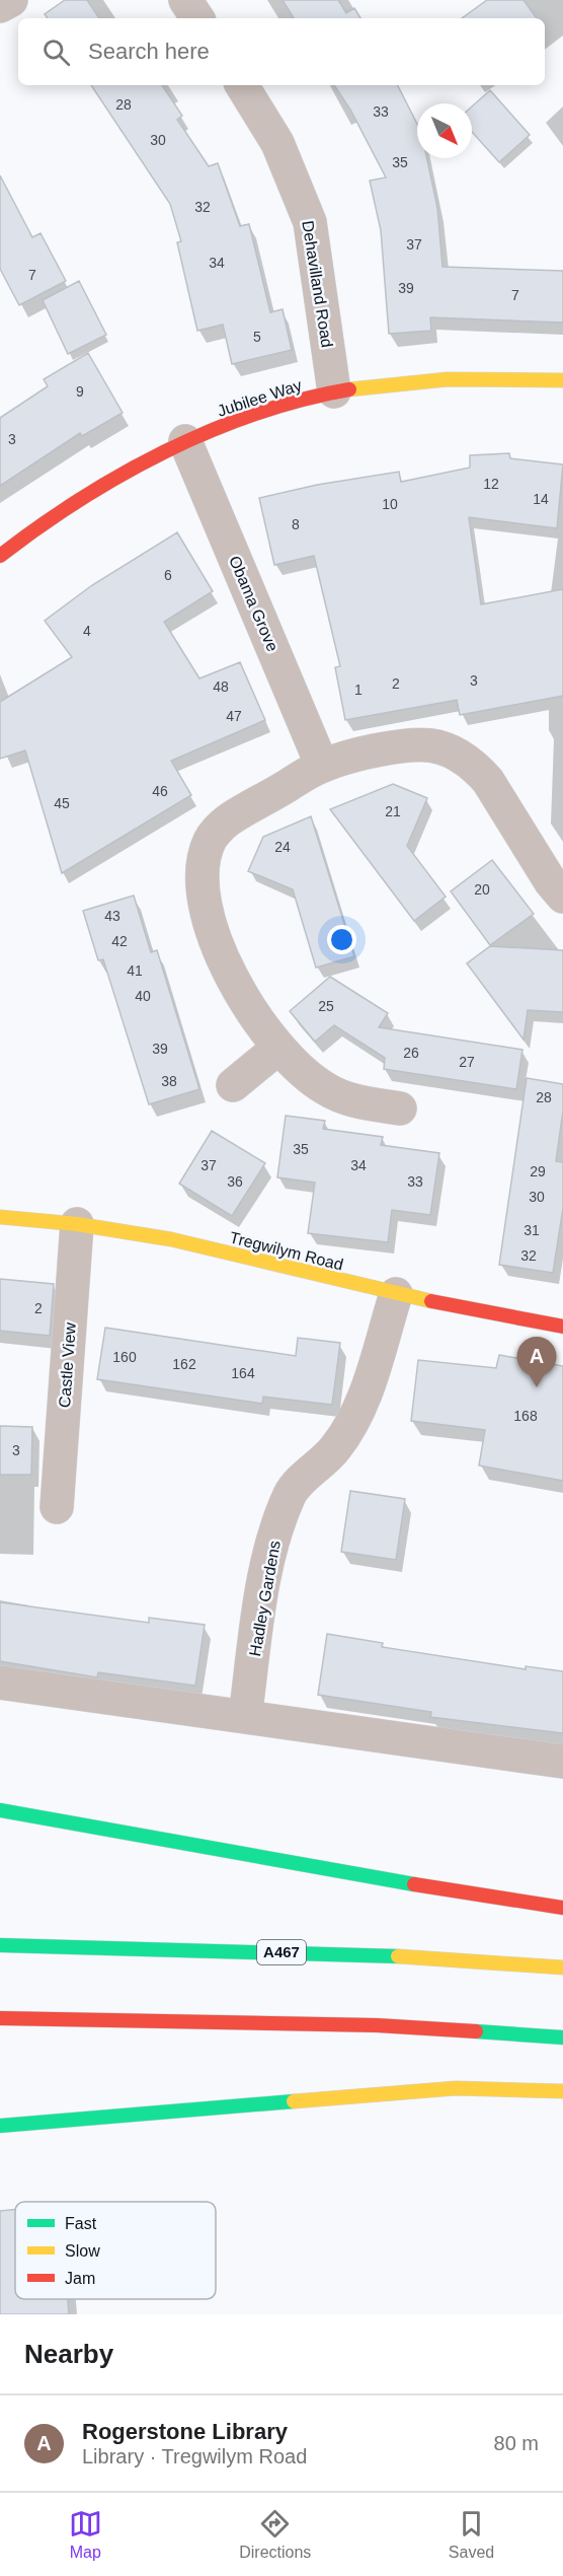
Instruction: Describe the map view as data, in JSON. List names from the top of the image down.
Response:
{
  "streets": {
    "main road": ["Jubilee Way", "Tregwilym Road", "A467"],
    "street": [
      "Dehavilland Road",
      "Obama Grove",
      "Castle View",
      "Hadley Gardens"
    ]
  },
  "crossings": [
    ["Dehavilland Road", "Jubilee Way"],
    ["Jubilee Way", "Obama Grove"],
    ["Tregwilym Road", "Castle View"],
    ["Tregwilym Road", "Hadley Gardens"]
  ],
  "house_numbers": [
    "28",
    "33",
    "30",
    "35",
    "32",
    "37",
    "34",
    "7",
    "39",
    "7",
    "5",
    "9",
    "3",
    "12",
    "14",
    "10",
    "8",
    "6",
    "4",
    "3",
    "2",
    "48",
    "1",
    "47",
    "46",
    "45",
    "21",
    "24",
    "20",
    "43",
    "42",
    "41",
    "40",
    "25",
    "39",
    "26",
    "27",
    "38",
    "28",
    "35",
    "37",
    "34",
    "29",
    "36",
    "33",
    "30",
    "31",
    "32",
    "2",
    "160",
    "162",
    "164",
    "168",
    "3"
  ],
  "legend": ["Fast", "Slow", "Jam"],
  "north": "bottom right",
  "page": {
    "search": "Search here",
    "pins": "A",
    "heading": "Nearby",
    "list": [
      {
        "mark": "A",
        "name": "Rogerstone Library",
        "note": "Library · Tregwilym Road",
        "value": "80 m"
      }
    ],
    "nav": ["Map", "Directions", "Saved"]
  }
}
